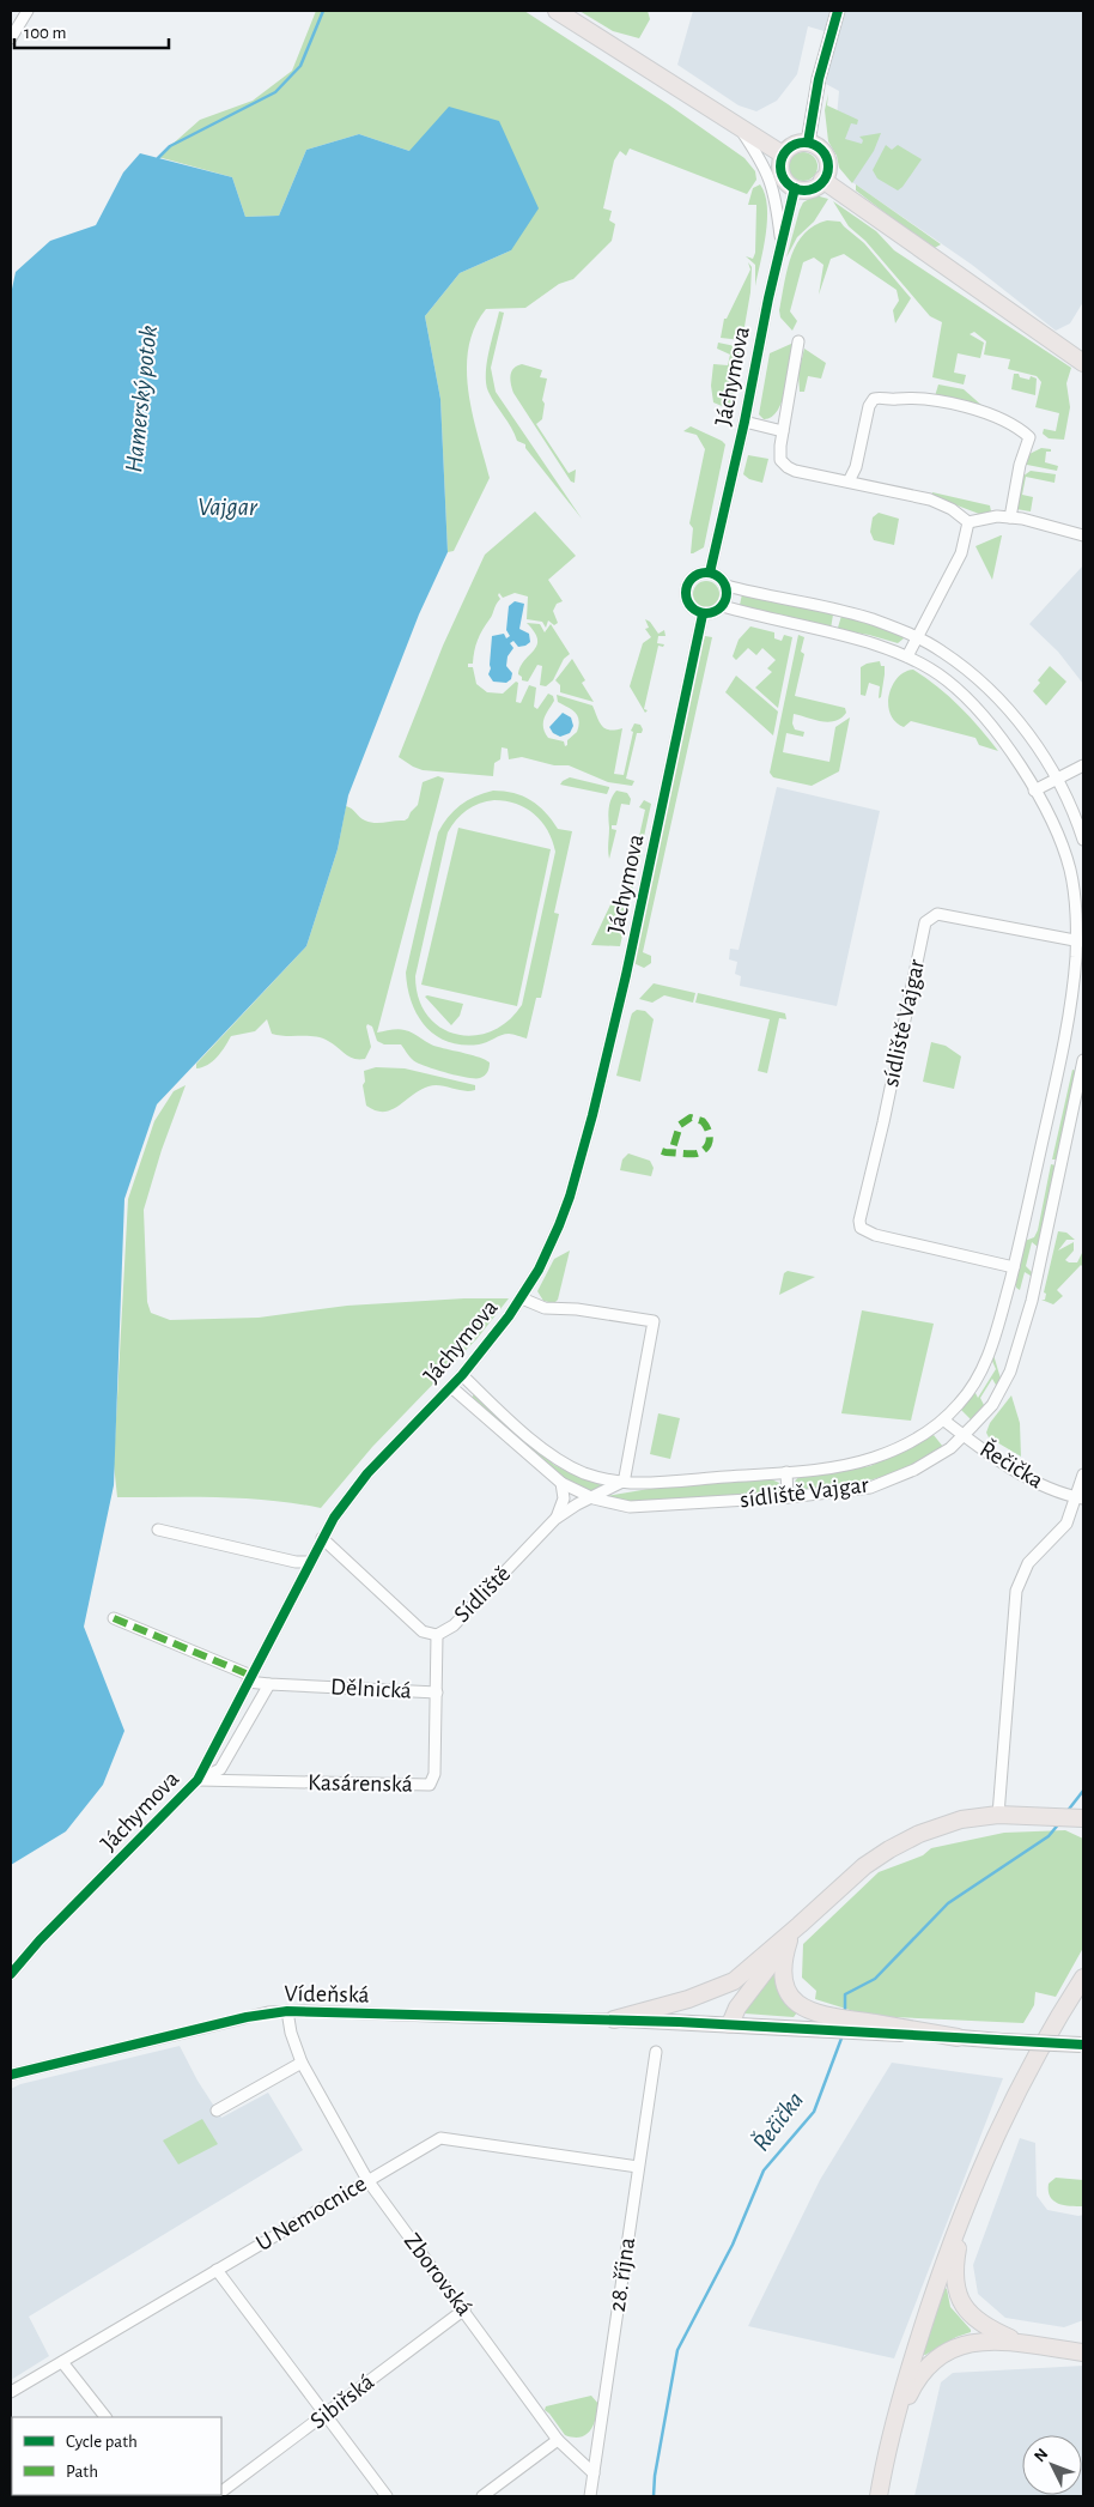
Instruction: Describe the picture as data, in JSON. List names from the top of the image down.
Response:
{
  "streets": {
    "street": [
      "Jáchymova",
      "sídliště Vajgar",
      "Řečička",
      "Sídliště",
      "Dělnická",
      "Kasárenská",
      "Vídeňská",
      "U Nemocnice",
      "Zborovská",
      "28. října",
      "Sibiřská"
    ]
  },
  "crossings": [
    ["Jáchymova", "sídliště Vajgar"],
    ["Jáchymova", "Sídliště"],
    ["Jáchymova", "Dělnická"],
    ["Jáchymova", "Kasárenská"],
    ["sídliště Vajgar", "Řečička"],
    ["sídliště Vajgar", "Sídliště"],
    ["Sídliště", "Dělnická"],
    ["Dělnická", "Kasárenská"],
    ["Vídeňská", "Zborovská"],
    ["U Nemocnice", "Zborovská"],
    ["U Nemocnice", "28. října"],
    ["Zborovská", "28. října"],
    ["Zborovská", "Sibiřská"]
  ],
  "water": ["Hamerský potok", "Vajgar", "Řečička"],
  "legend": ["Cycle path", "Path"],
  "scale_bar": "100 m",
  "north": "top left"
}
